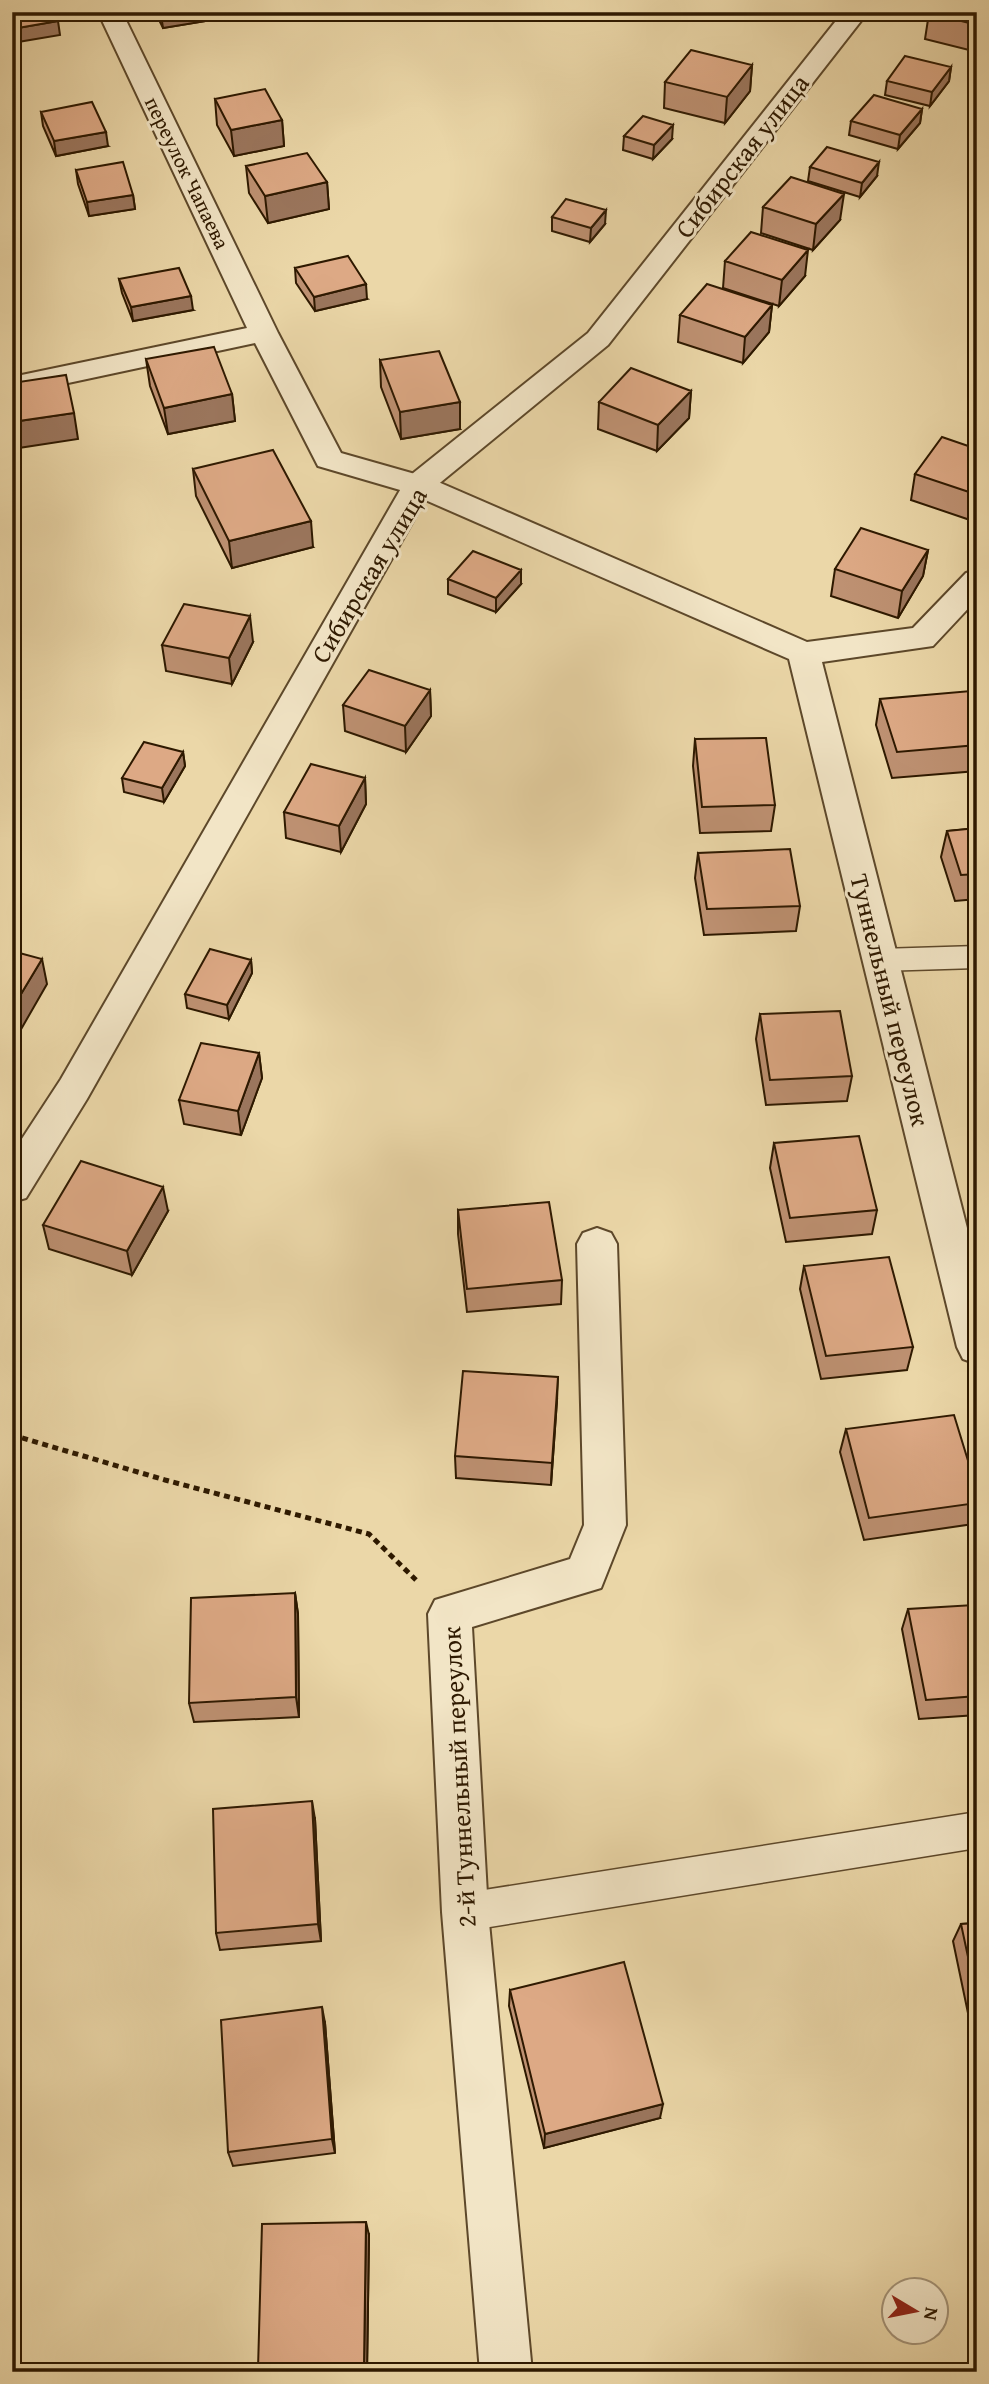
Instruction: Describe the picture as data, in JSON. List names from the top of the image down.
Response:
{
  "streets": {
    "street": [
      "Сибирская улица",
      "переулок Чапаева",
      "Туннельный переулок",
      "2-й Туннельный переулок"
    ]
  },
  "crossings": [
    ["Сибирская улица", "переулок Чапаева"],
    ["переулок Чапаева", "Туннельный переулок"]
  ],
  "north": "right"
}
